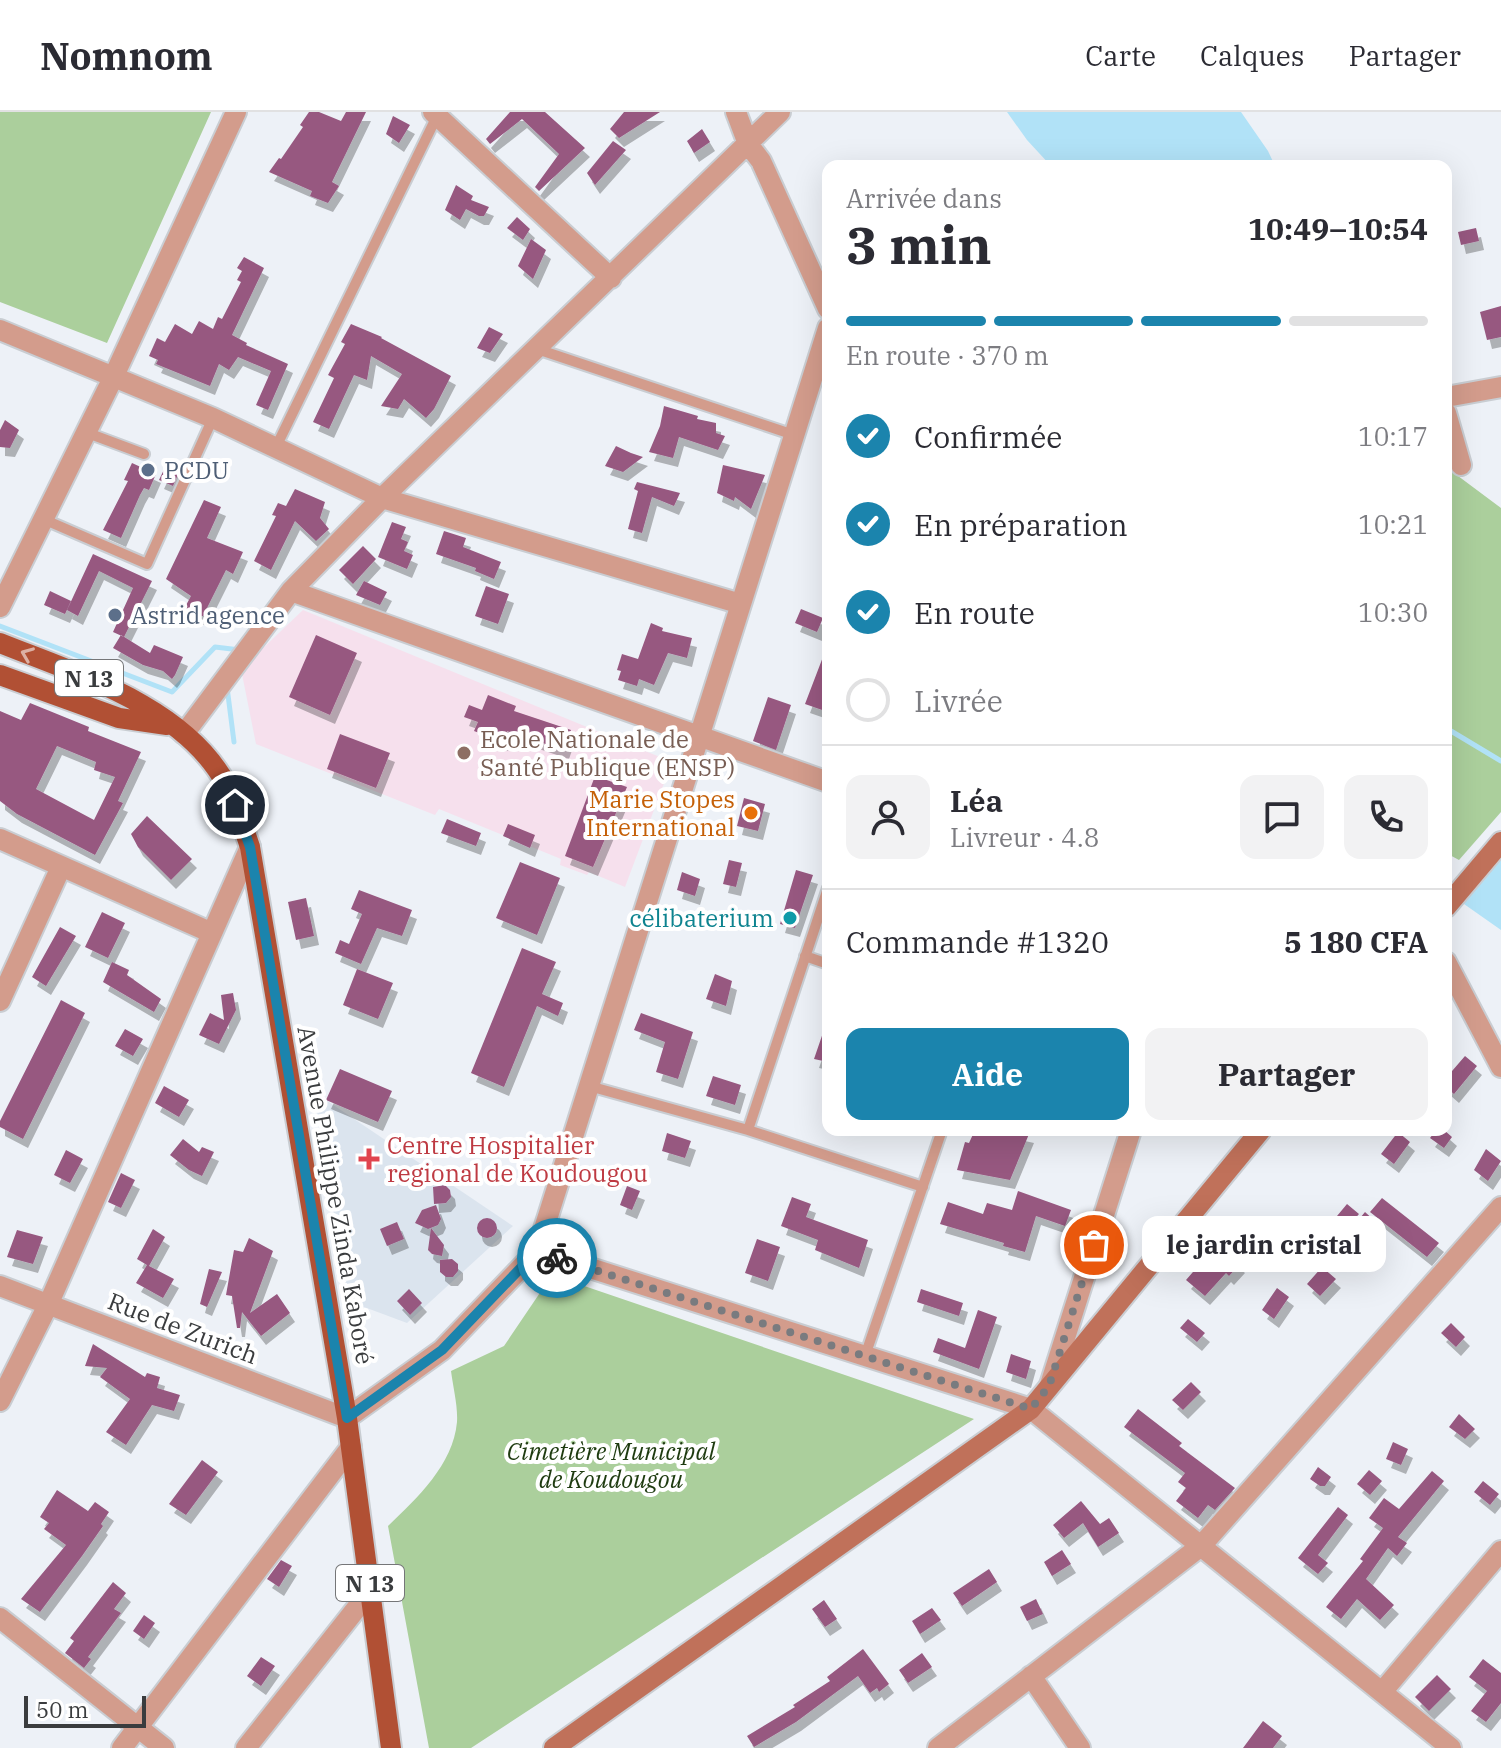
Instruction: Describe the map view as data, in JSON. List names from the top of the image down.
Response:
{
  "streets": {
    "main road": ["N 13", "Avenue Philippe Zinda Kaboré"],
    "street": ["Rue de Zurich"]
  },
  "crossings": [
    ["N 13", "Avenue Philippe Zinda Kaboré"],
    ["Avenue Philippe Zinda Kaboré", "Rue de Zurich"]
  ],
  "parks": ["Cimetière Municipal de Koudougou"],
  "places": {
    "other": [
      "PCDU",
      "Astrid agence",
      "Ecole Nationale de Santé Publique (ENSP)",
      "Marie Stopes International",
      "célibaterium",
      "le jardin cristal"
    ],
    "health": ["Centre Hospitalier regional de Koudougou"]
  },
  "scale_bar": "50 m",
  "page": {
    "header": "Nomnom",
    "nav": ["Carte", "Calques", "Partager"],
    "heading": ["3 min", "Arrivée dans", "10:49–10:54"],
    "panel": [
      "Léa",
      "Livreur · 4.8",
      "Commande #1320",
      "5 180 CFA"
    ],
    "bar": "En route · 370 m",
    "list": [
      ["Confirmée", "10:17"],
      ["En préparation", "10:21"],
      ["En route", "10:30"],
      "Livrée"
    ],
    "buttons": ["Aide", "Partager"],
    "bubble": "le jardin cristal",
    "scale": "50 m"
  }
}
